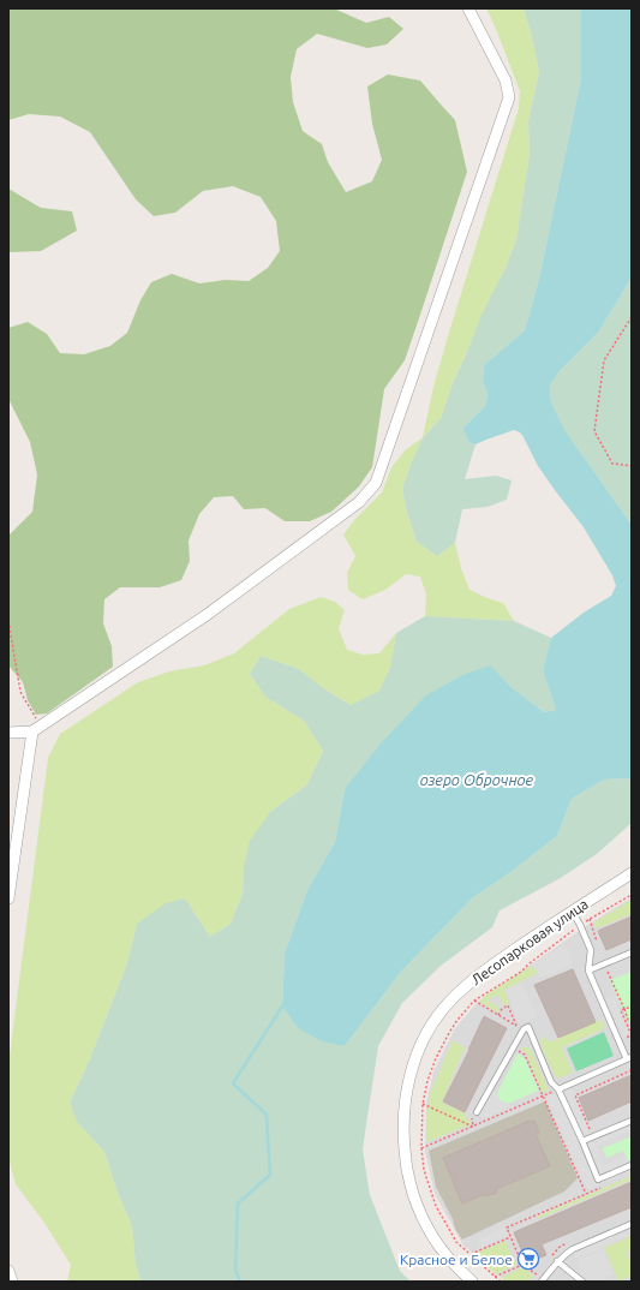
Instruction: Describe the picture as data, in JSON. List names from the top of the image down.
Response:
{
  "streets": {
    "street": ["Лесопарковая улица"]
  },
  "water": ["озеро Оброчное"],
  "places": {
    "supermarket": ["Красное и Белое"]
  }
}
